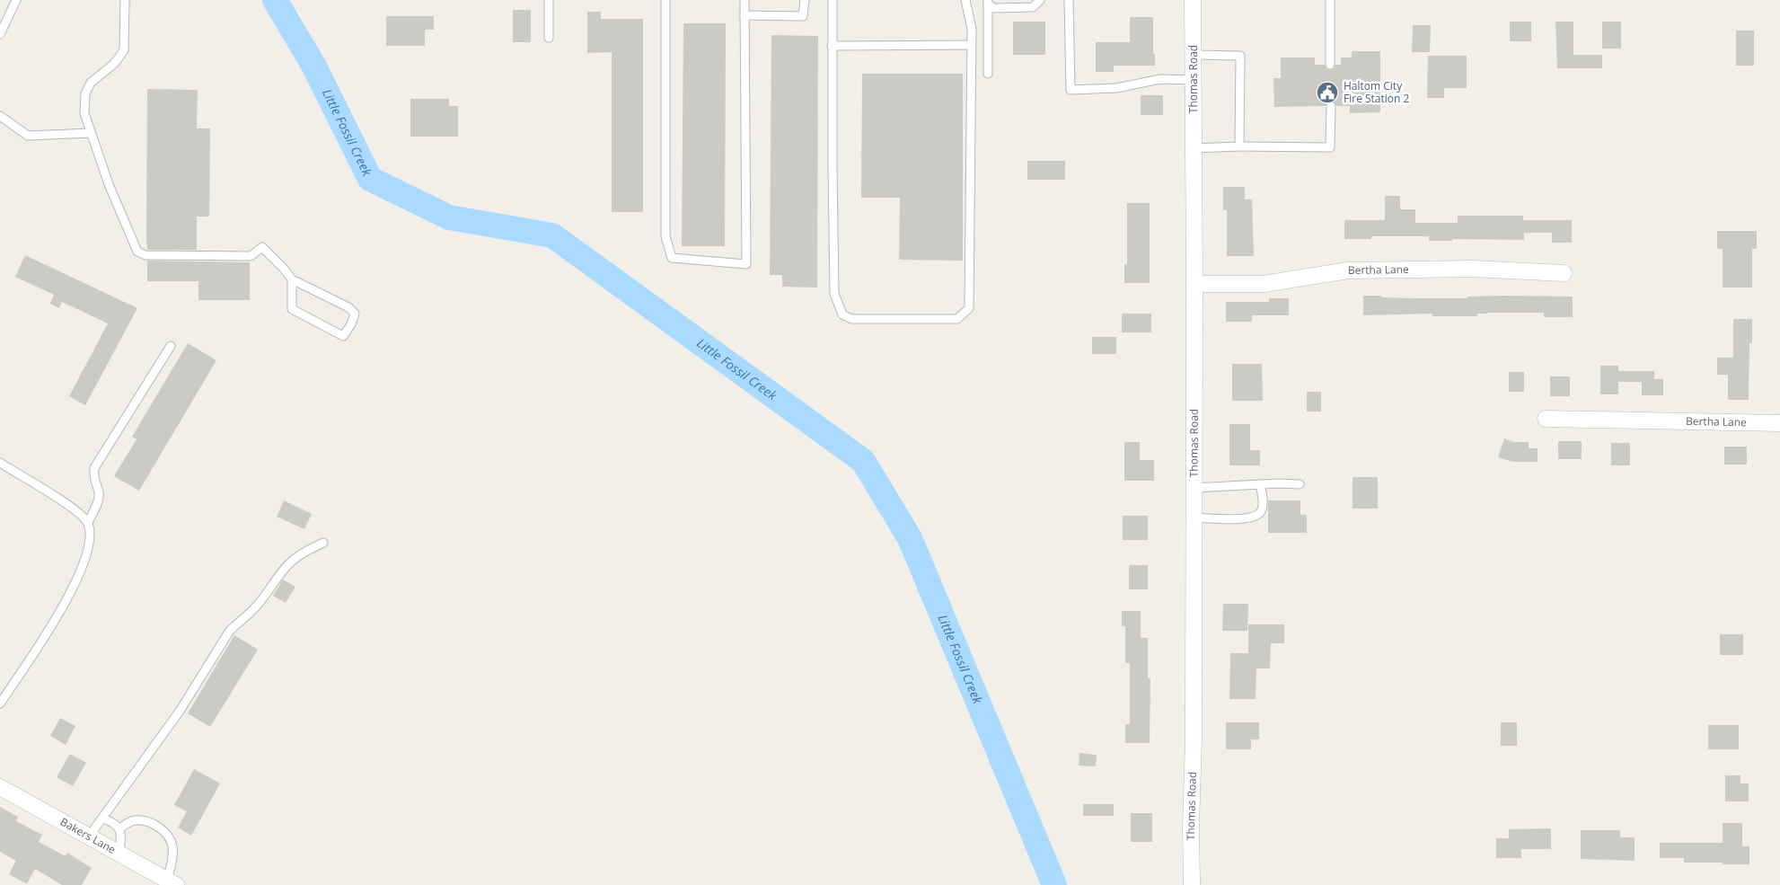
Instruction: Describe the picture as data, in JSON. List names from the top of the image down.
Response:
{
  "streets": {
    "street": ["Thomas Road", "Bertha Lane", "Bakers Lane"]
  },
  "crossings": [
    ["Thomas Road", "Bertha Lane"]
  ],
  "water": ["Little Fossil Creek"],
  "places": {
    "public building": ["Haltom City Fire Station 2"]
  }
}
